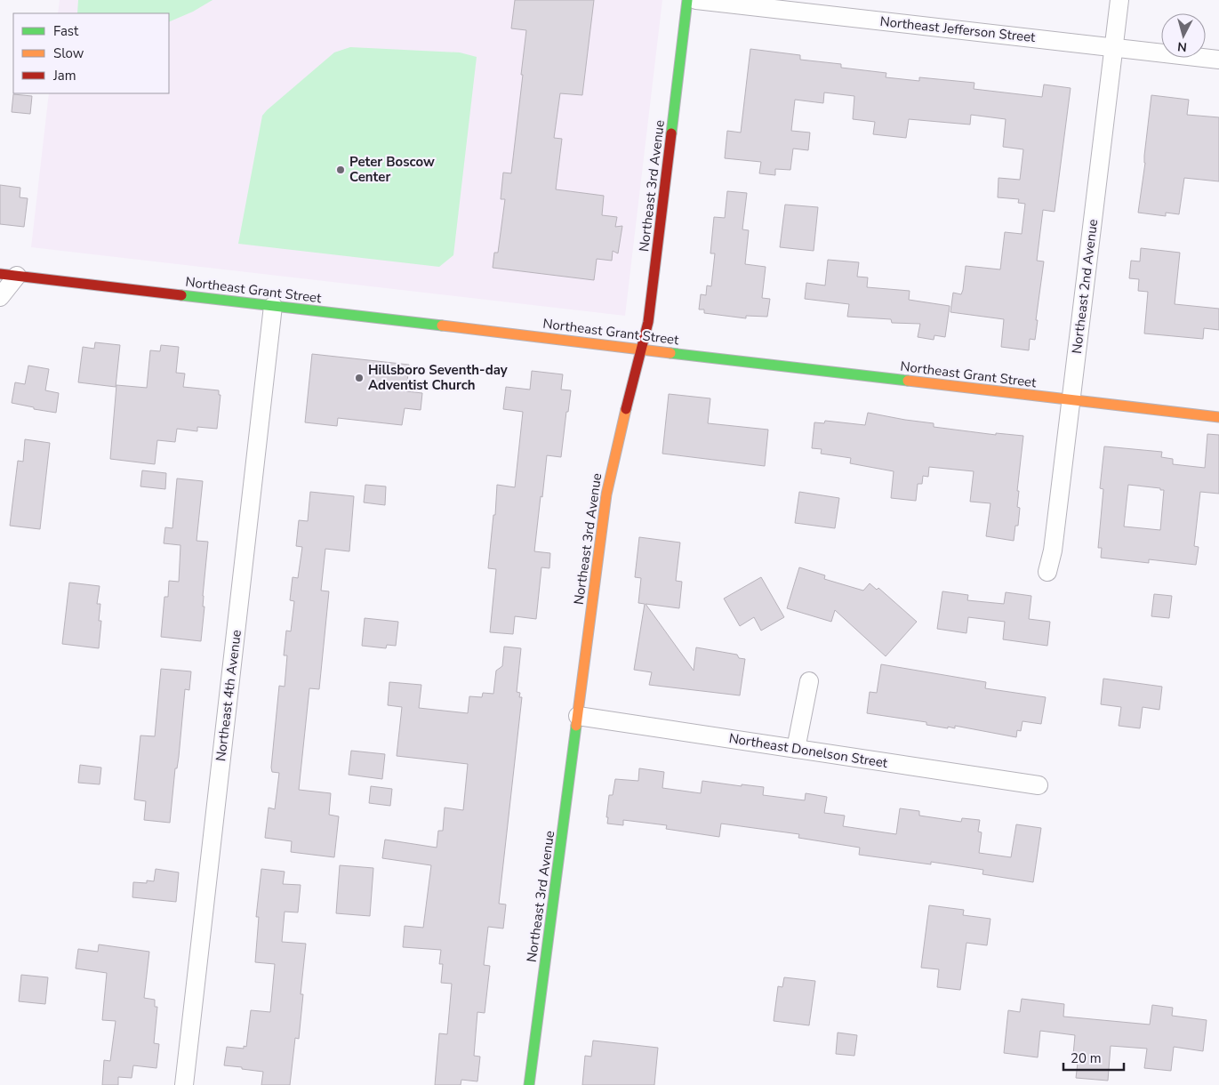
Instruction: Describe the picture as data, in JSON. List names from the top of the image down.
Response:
{
  "streets": {
    "street": [
      "Northeast Jefferson Street",
      "Northeast 3rd Avenue",
      "Northeast 2nd Avenue",
      "Northeast Grant Street",
      "Northeast 4th Avenue",
      "Northeast Donelson Street"
    ]
  },
  "crossings": [
    ["Northeast Jefferson Street", "Northeast 2nd Avenue"],
    ["Northeast 3rd Avenue", "Northeast Grant Street"],
    ["Northeast 3rd Avenue", "Northeast Donelson Street"],
    ["Northeast 2nd Avenue", "Northeast Grant Street"],
    ["Northeast Grant Street", "Northeast 4th Avenue"]
  ],
  "places": ["Peter Boscow Center", "Hillsboro Seventh-day Adventist Church"],
  "legend": ["Fast", "Slow", "Jam"],
  "scale_bar": "20 m",
  "north": "bottom"
}
